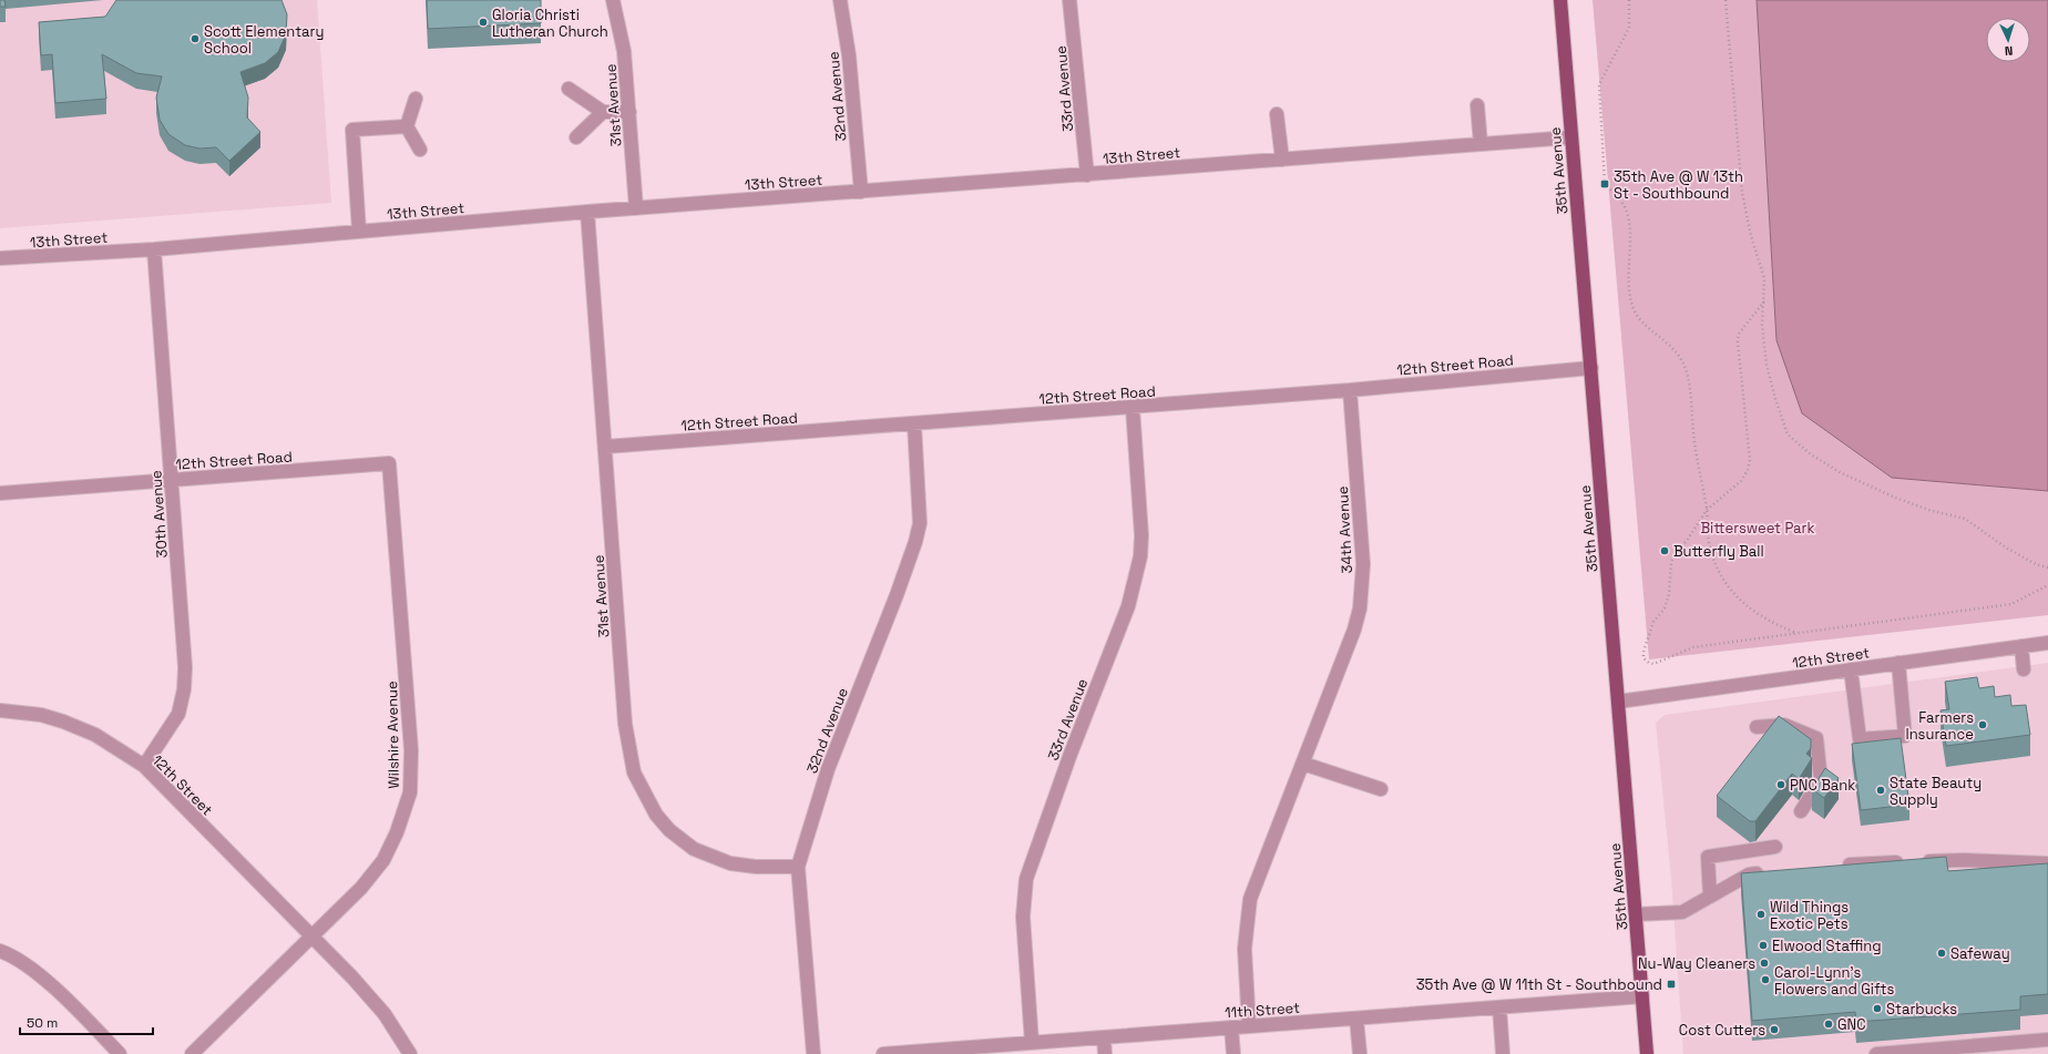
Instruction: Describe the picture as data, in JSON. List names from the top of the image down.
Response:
{
  "streets": {
    "main road": ["35th Avenue"],
    "street": [
      "33rd Avenue",
      "32nd Avenue",
      "31st Avenue",
      "13th Street",
      "12th Street Road",
      "30th Avenue",
      "34th Avenue",
      "12th Street",
      "Wilshire Avenue",
      "11th Street"
    ]
  },
  "crossings": [
    ["33rd Avenue", "13th Street"],
    ["33rd Avenue", "12th Street Road"],
    ["33rd Avenue", "11th Street"],
    ["32nd Avenue", "31st Avenue"],
    ["32nd Avenue", "13th Street"],
    ["32nd Avenue", "12th Street Road"],
    ["31st Avenue", "13th Street"],
    ["31st Avenue", "12th Street Road"],
    ["13th Street", "35th Avenue"],
    ["13th Street", "30th Avenue"],
    ["35th Avenue", "12th Street Road"],
    ["35th Avenue", "12th Street"],
    ["35th Avenue", "11th Street"],
    ["12th Street Road", "30th Avenue"],
    ["12th Street Road", "34th Avenue"],
    ["12th Street Road", "Wilshire Avenue"],
    ["30th Avenue", "12th Street"],
    ["34th Avenue", "11th Street"],
    ["12th Street", "Wilshire Avenue"]
  ],
  "parks": ["Bittersweet Park"],
  "places": {
    "other": [
      "Gloria Christi Lutheran Church",
      "Scott Elementary School",
      "Butterfly Ball",
      "Farmers Insurance",
      "PNC Bank",
      "State Beauty Supply",
      "Wild Things Exotic Pets",
      "Elwood Staffing",
      "Safeway",
      "Nu-Way Cleaners",
      "Carol-Lynn's Flowers and Gifts",
      "Starbucks",
      "GNC",
      "Cost Cutters"
    ],
    "transit": ["35th Ave @ W 13th St - Southbound", "35th Ave @ W 11th St - Southbound"]
  },
  "scale_bar": "50 m",
  "north": "bottom"
}
